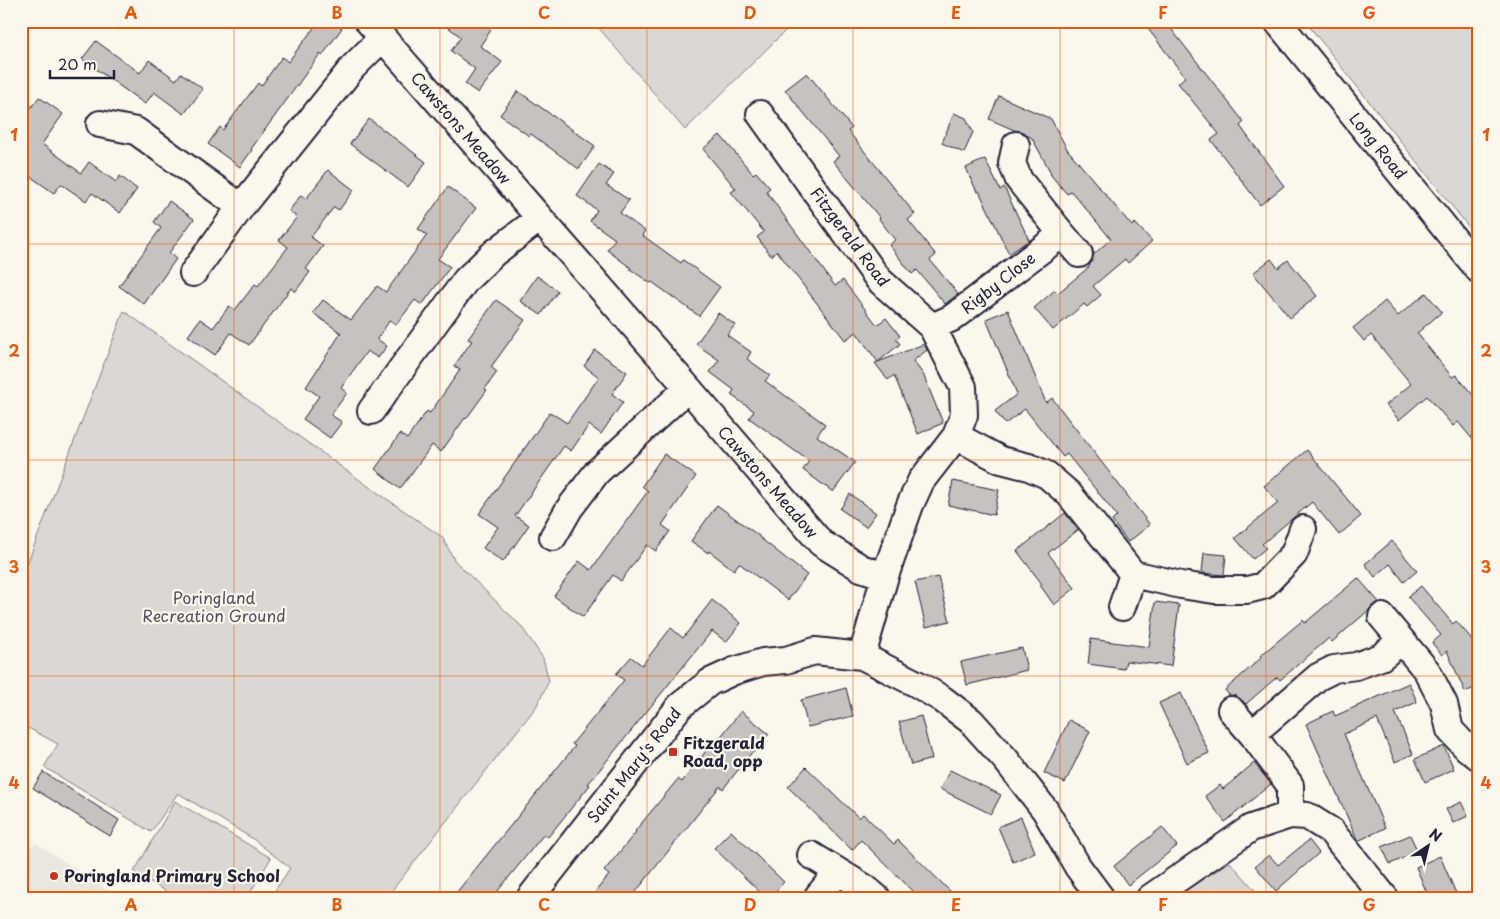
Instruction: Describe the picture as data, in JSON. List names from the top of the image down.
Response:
{
  "streets": {
    "street": [
      "Cawstons Meadow",
      "Long Road",
      "Fitzgerald Road",
      "Rigby Close",
      "Saint Mary's Road"
    ]
  },
  "crossings": [
    ["Cawstons Meadow", "Fitzgerald Road"],
    ["Fitzgerald Road", "Rigby Close"],
    ["Fitzgerald Road", "Saint Mary's Road"]
  ],
  "parks": ["Poringland Recreation Ground"],
  "places": {
    "transit": ["Fitzgerald Road, opp"],
    "other": ["Poringland Primary School"]
  },
  "scale_bar": "20 m",
  "north": "top right",
  "grid": {
    "columns": [
      "A",
      "B",
      "C",
      "D",
      "E",
      "F",
      "G"
    ],
    "rows": [
      "1",
      "2",
      "3",
      "4"
    ]
  }
}
